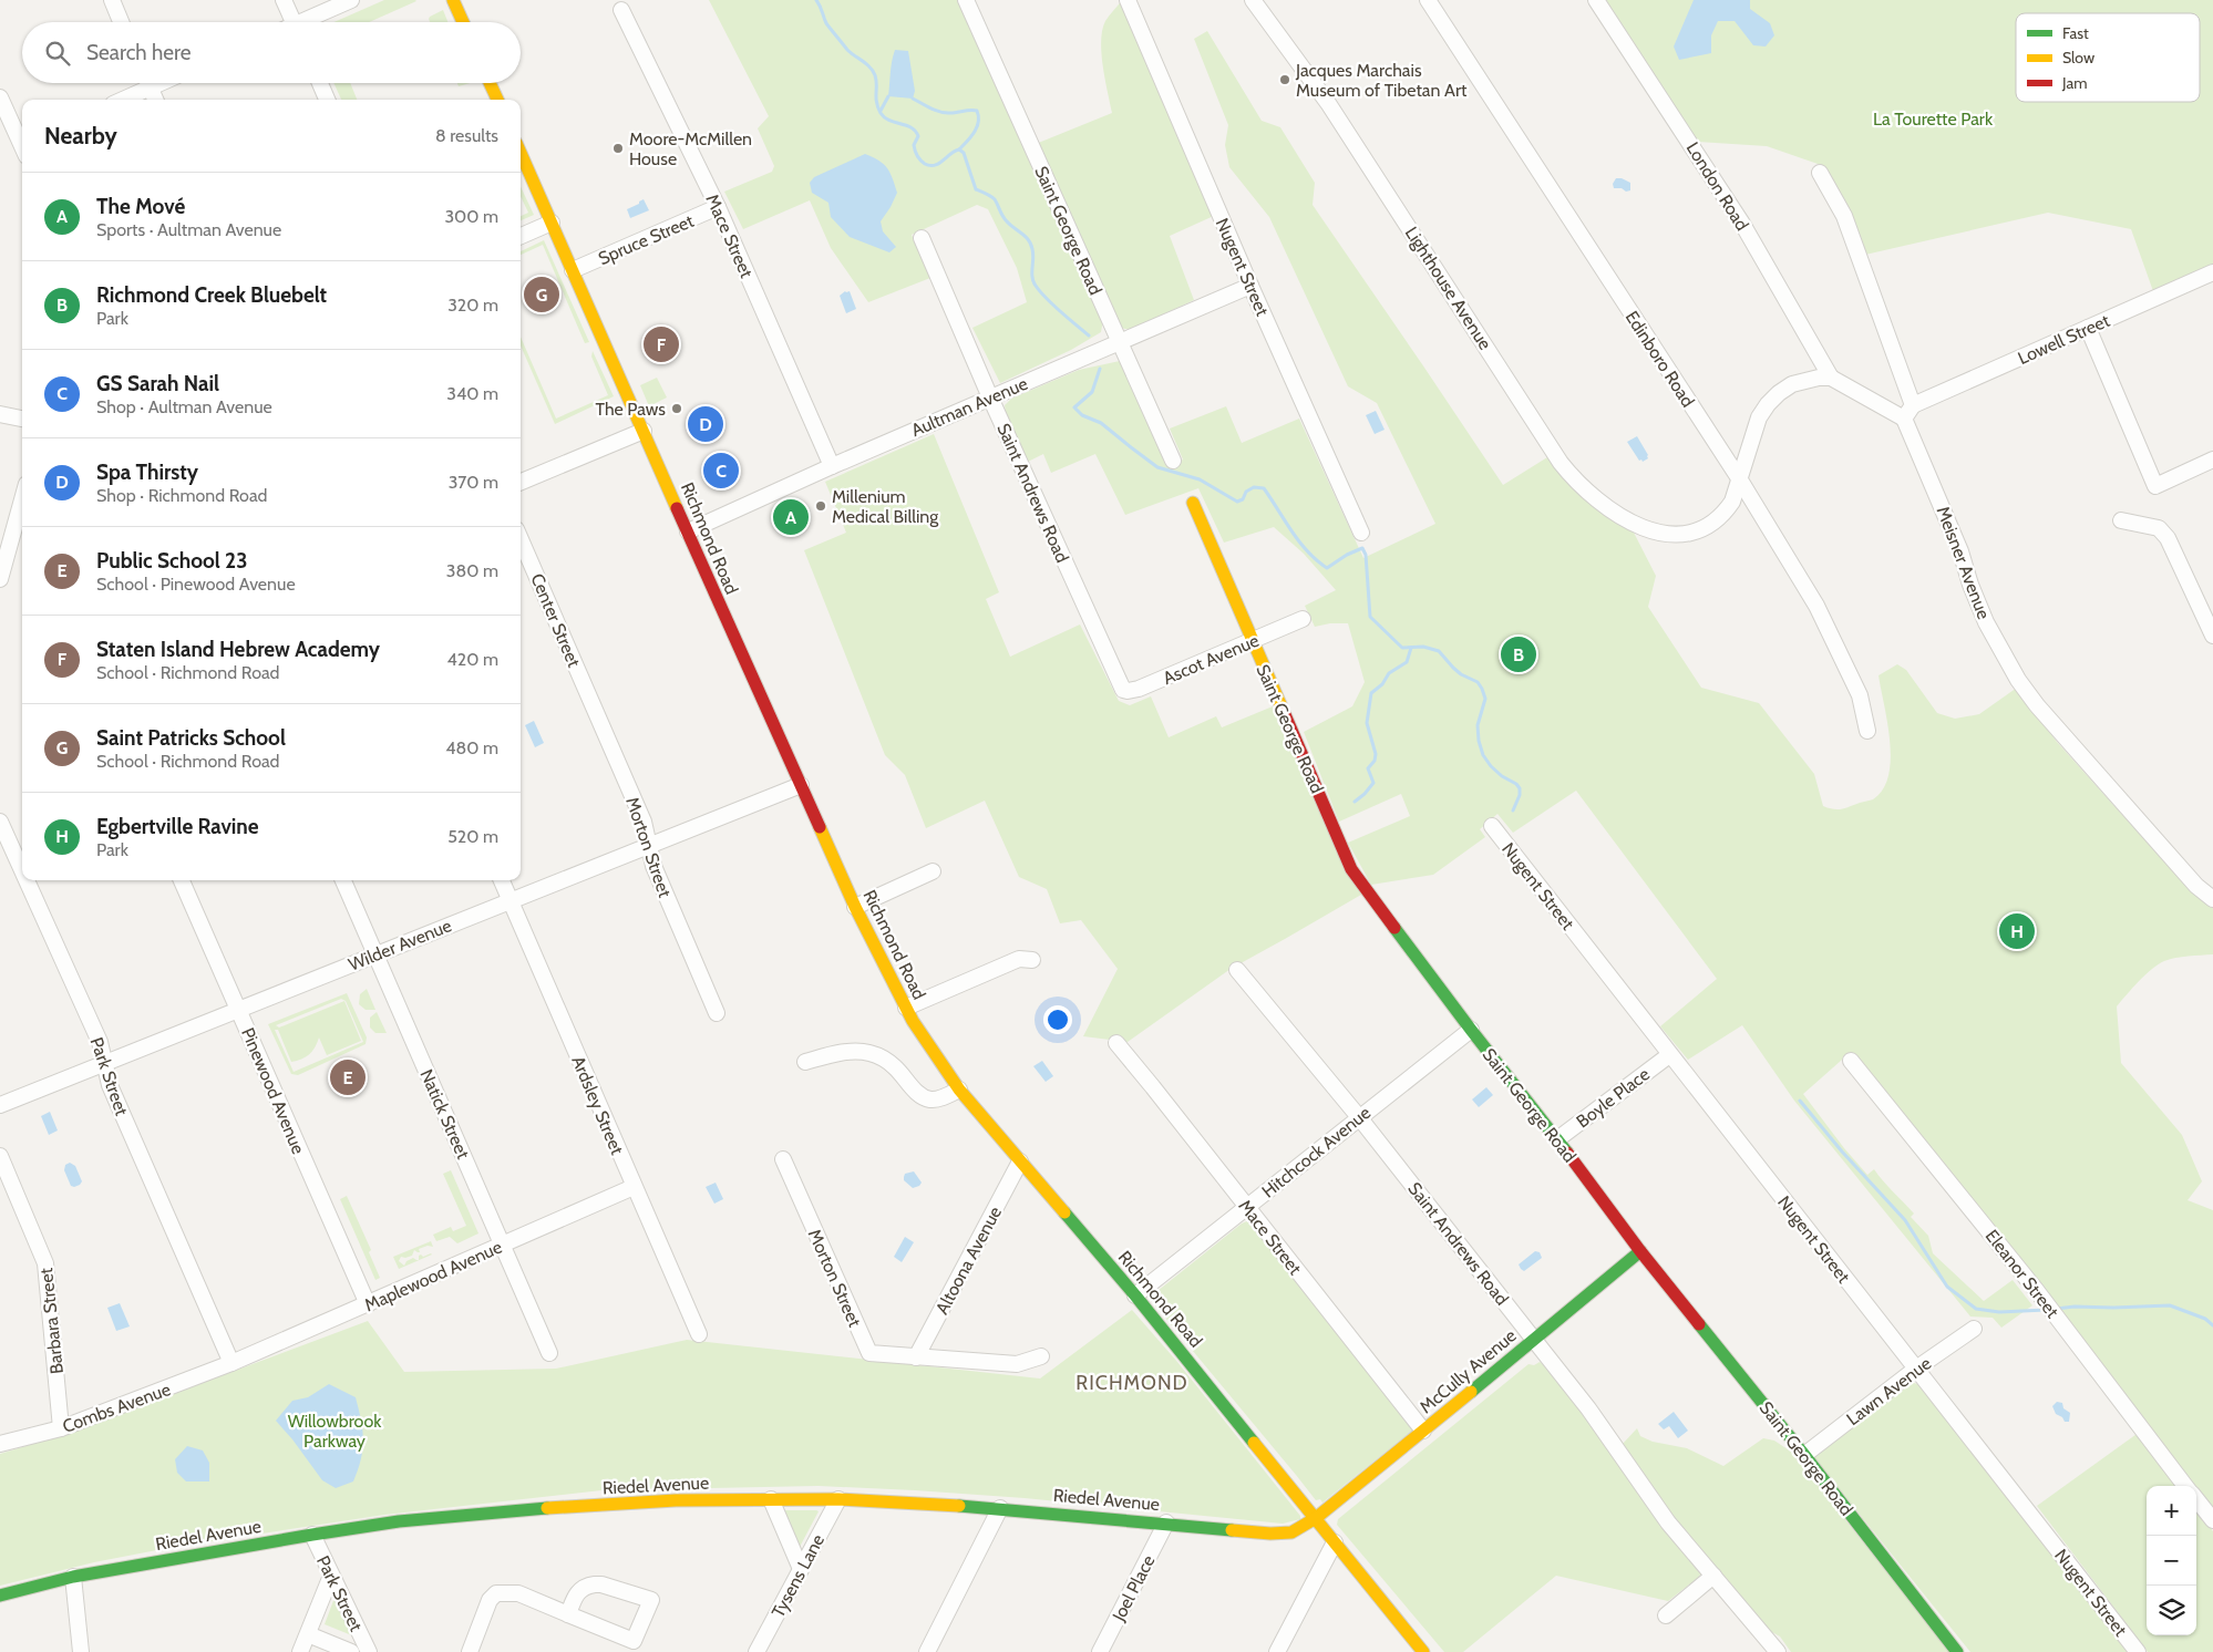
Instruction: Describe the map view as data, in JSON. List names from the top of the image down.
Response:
{
  "streets": {
    "street": [
      "London Road",
      "Saint George Road",
      "Mace Street",
      "Spruce Street",
      "Nugent Street",
      "Lighthouse Avenue",
      "Lowell Street",
      "Edinboro Road",
      "Aultman Avenue",
      "Saint Andrews Road",
      "Richmond Road",
      "Meisner Avenue",
      "Center Street",
      "Ascot Avenue",
      "Morton Street",
      "Wilder Avenue",
      "Park Street",
      "Pinewood Avenue",
      "Boyle Place",
      "Ardsley Street",
      "Natick Street",
      "Hitchcock Avenue",
      "Altoona Avenue",
      "Eleanor Street",
      "Maplewood Avenue",
      "Barbara Street",
      "McCully Avenue",
      "Lawn Avenue",
      "Combs Avenue",
      "Riedel Avenue",
      "Tysens Lane",
      "Joel Place"
    ]
  },
  "crossings": [
    ["Saint George Road", "Aultman Avenue"],
    ["Saint George Road", "Ascot Avenue"],
    ["Saint George Road", "Boyle Place"],
    ["Saint George Road", "Hitchcock Avenue"],
    ["Saint George Road", "McCully Avenue"],
    ["Saint George Road", "Lawn Avenue"],
    ["Mace Street", "Spruce Street"],
    ["Mace Street", "Aultman Avenue"],
    ["Mace Street", "Hitchcock Avenue"],
    ["Mace Street", "McCully Avenue"],
    ["Spruce Street", "Richmond Road"],
    ["Nugent Street", "Aultman Avenue"],
    ["Nugent Street", "Boyle Place"],
    ["Nugent Street", "Lawn Avenue"],
    ["Lighthouse Avenue", "Edinboro Road"],
    ["Aultman Avenue", "Saint Andrews Road"],
    ["Aultman Avenue", "Richmond Road"],
    ["Saint Andrews Road", "Ascot Avenue"],
    ["Saint Andrews Road", "Hitchcock Avenue"],
    ["Saint Andrews Road", "McCully Avenue"],
    ["Richmond Road", "Wilder Avenue"],
    ["Richmond Road", "Hitchcock Avenue"],
    ["Richmond Road", "Altoona Avenue"],
    ["Richmond Road", "McCully Avenue"],
    ["Richmond Road", "Riedel Avenue"],
    ["Center Street", "Morton Street"],
    ["Morton Street", "Wilder Avenue"],
    ["Morton Street", "Altoona Avenue"],
    ["Wilder Avenue", "Park Street"],
    ["Wilder Avenue", "Pinewood Avenue"],
    ["Wilder Avenue", "Ardsley Street"],
    ["Wilder Avenue", "Natick Street"],
    ["Park Street", "Maplewood Avenue"],
    ["Park Street", "Combs Avenue"],
    ["Park Street", "Riedel Avenue"],
    ["Pinewood Avenue", "Maplewood Avenue"],
    ["Ardsley Street", "Maplewood Avenue"],
    ["Natick Street", "Maplewood Avenue"],
    ["Maplewood Avenue", "Combs Avenue"],
    ["Barbara Street", "Combs Avenue"],
    ["McCully Avenue", "Riedel Avenue"],
    ["Riedel Avenue", "Tysens Lane"],
    ["Riedel Avenue", "Joel Place"]
  ],
  "districts": ["RICHMOND"],
  "parks": ["La Tourette Park", "Willowbrook Parkway"],
  "places": [
    "Jacques Marchais Museum of Tibetan Art",
    "Moore-McMillen House",
    "The Paws",
    "Millenium Medical Billing"
  ],
  "legend": ["Fast", "Slow", "Jam"],
  "page": {
    "search": "Search here",
    "heading": ["Nearby", "8 results"],
    "list": [
      {
        "mark": "A",
        "name": "The Mové",
        "note": "Sports · Aultman Avenue",
        "value": "300 m"
      },
      {
        "mark": "B",
        "name": "Richmond Creek Bluebelt",
        "note": "Park",
        "value": "320 m"
      },
      {
        "mark": "C",
        "name": "GS Sarah Nail",
        "note": "Shop · Aultman Avenue",
        "value": "340 m"
      },
      {
        "mark": "D",
        "name": "Spa Thirsty",
        "note": "Shop · Richmond Road",
        "value": "370 m"
      },
      {
        "mark": "E",
        "name": "Public School 23",
        "note": "School · Pinewood Avenue",
        "value": "380 m"
      },
      {
        "mark": "F",
        "name": "Staten Island Hebrew Academy",
        "note": "School · Richmond Road",
        "value": "420 m"
      },
      {
        "mark": "G",
        "name": "Saint Patricks School",
        "note": "School · Richmond Road",
        "value": "480 m"
      },
      {
        "mark": "H",
        "name": "Egbertville Ravine",
        "note": "Park",
        "value": "520 m"
      }
    ],
    "pins": [
      "G",
      "F",
      "D",
      "C",
      "A",
      "B",
      "H",
      "E"
    ],
    "map_buttons": ["+", "−"]
  }
}
